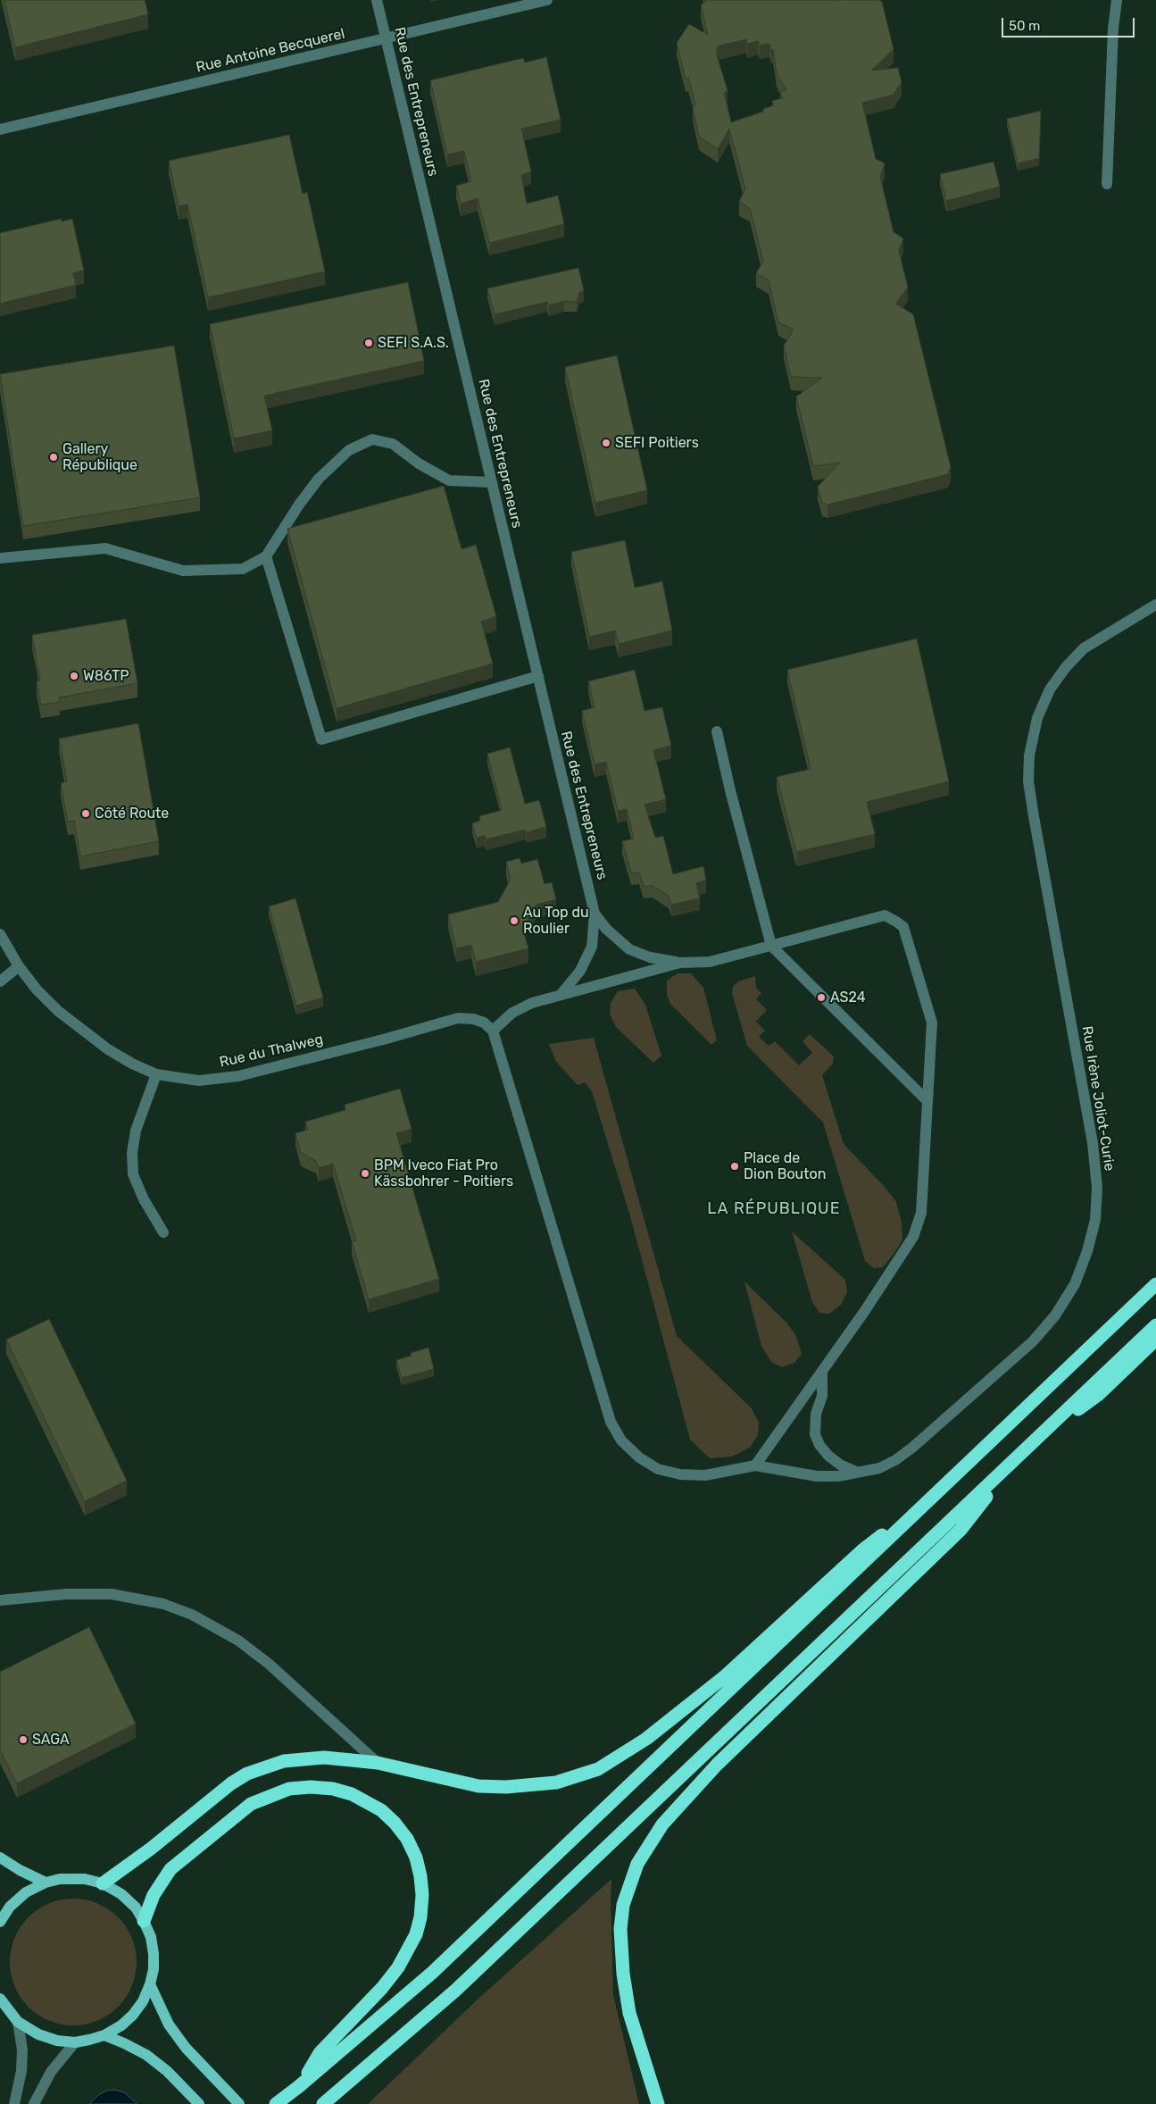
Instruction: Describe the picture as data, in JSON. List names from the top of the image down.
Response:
{
  "streets": {
    "street": [
      "Rue Antoine Becquerel",
      "Rue des Entrepreneurs",
      "Rue du Thalweg",
      "Rue Irène Joliot-Curie"
    ]
  },
  "crossings": [
    ["Rue Antoine Becquerel", "Rue des Entrepreneurs"]
  ],
  "districts": ["LA RÉPUBLIQUE"],
  "places": [
    "SEFI S.A.S.",
    "SEFI Poitiers",
    "Gallery République",
    "W86TP",
    "Côté Route",
    "Au Top du Roulier",
    "AS24",
    "Place de Dion Bouton",
    "BPM Iveco Fiat Pro Kässbohrer - Poitiers",
    "SAGA"
  ],
  "scale_bar": "50 m"
}
